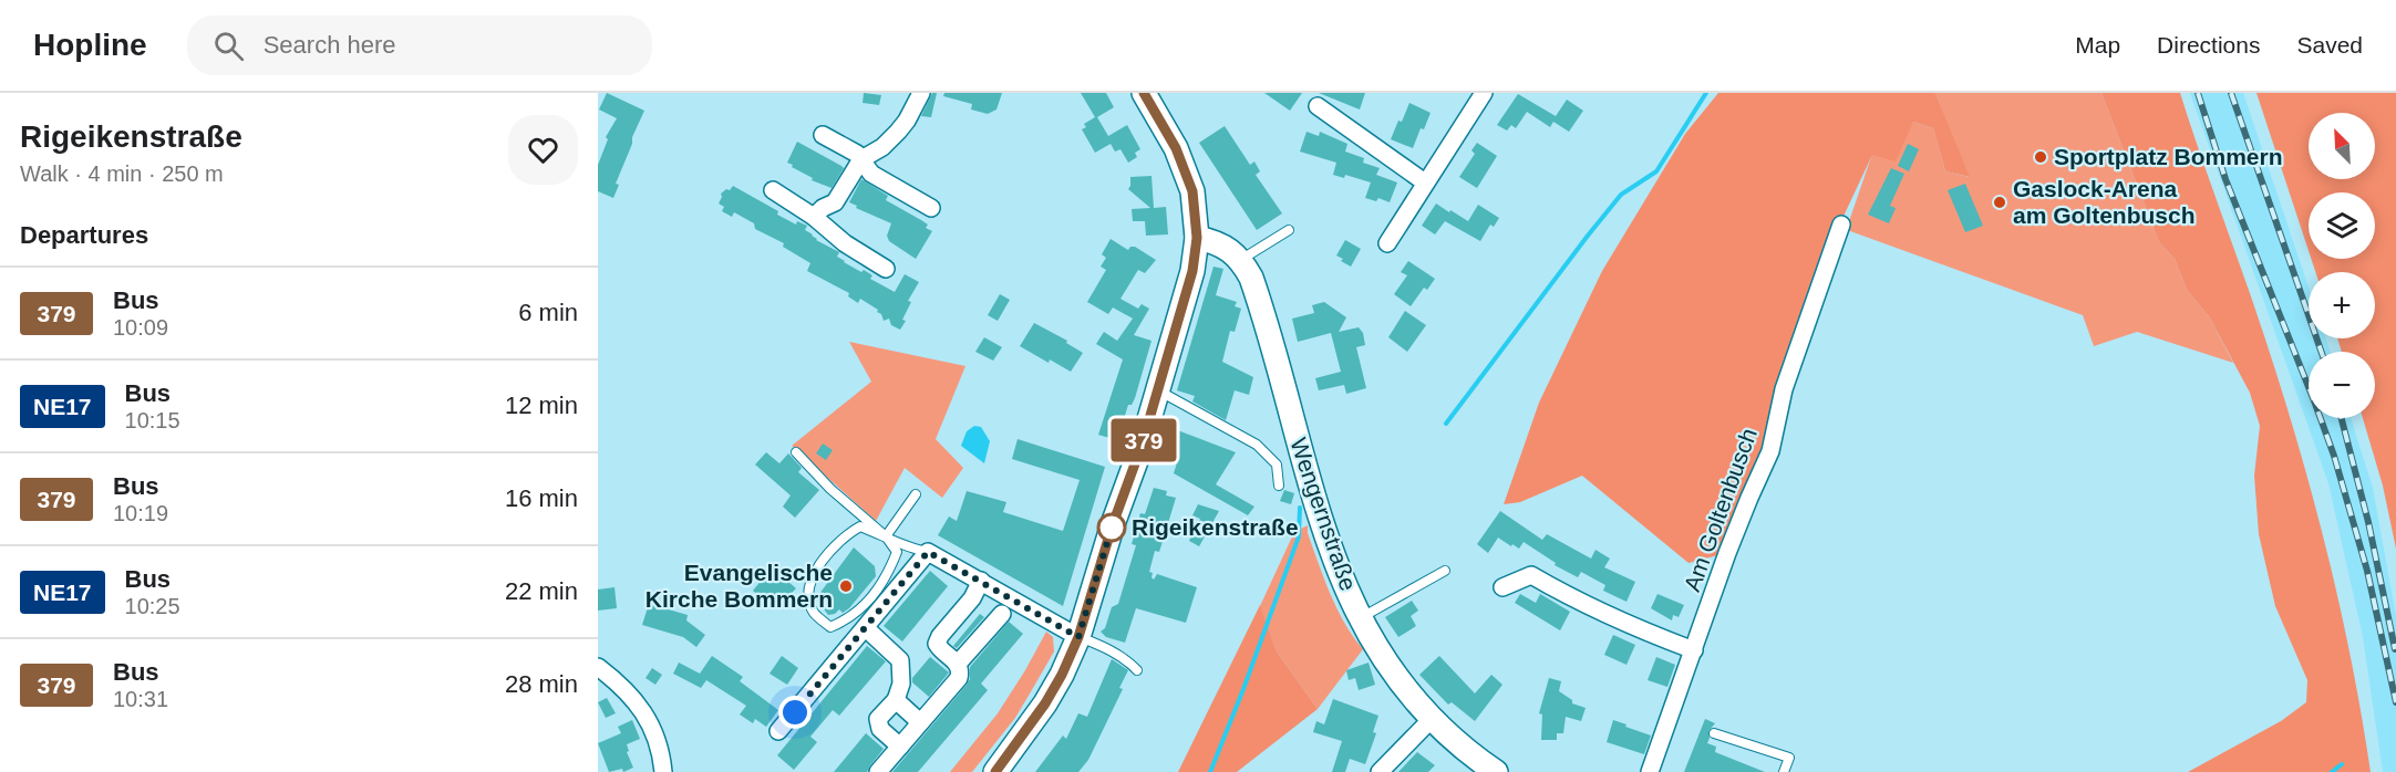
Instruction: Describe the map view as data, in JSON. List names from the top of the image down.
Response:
{
  "streets": {
    "main road": ["Wengernstraße"],
    "street": ["Am Goltenbusch"]
  },
  "places": [
    "Sportplatz Bommern",
    "Gaslock-Arena am Goltenbusch",
    "Rigeikenstraße",
    "Evangelische Kirche Bommern"
  ],
  "lines": ["bus line 379"],
  "north": "top left",
  "page": {
    "header": "Hopline",
    "search": "Search here",
    "nav": ["Map", "Directions", "Saved"],
    "heading": [
      ["Rigeikenstraße", "Walk · 4 min · 250 m"],
      "Departures"
    ],
    "on_map": "379",
    "map_buttons": ["+", "−"],
    "list": [
      {
        "mark": "379",
        "name": "Bus",
        "note": "10:09",
        "value": "6 min"
      },
      {
        "mark": "NE17",
        "name": "Bus",
        "note": "10:15",
        "value": "12 min"
      },
      {
        "mark": "379",
        "name": "Bus",
        "note": "10:19",
        "value": "16 min"
      },
      {
        "mark": "NE17",
        "name": "Bus",
        "note": "10:25",
        "value": "22 min"
      },
      {
        "mark": "379",
        "name": "Bus",
        "note": "10:31",
        "value": "28 min"
      }
    ]
  }
}
